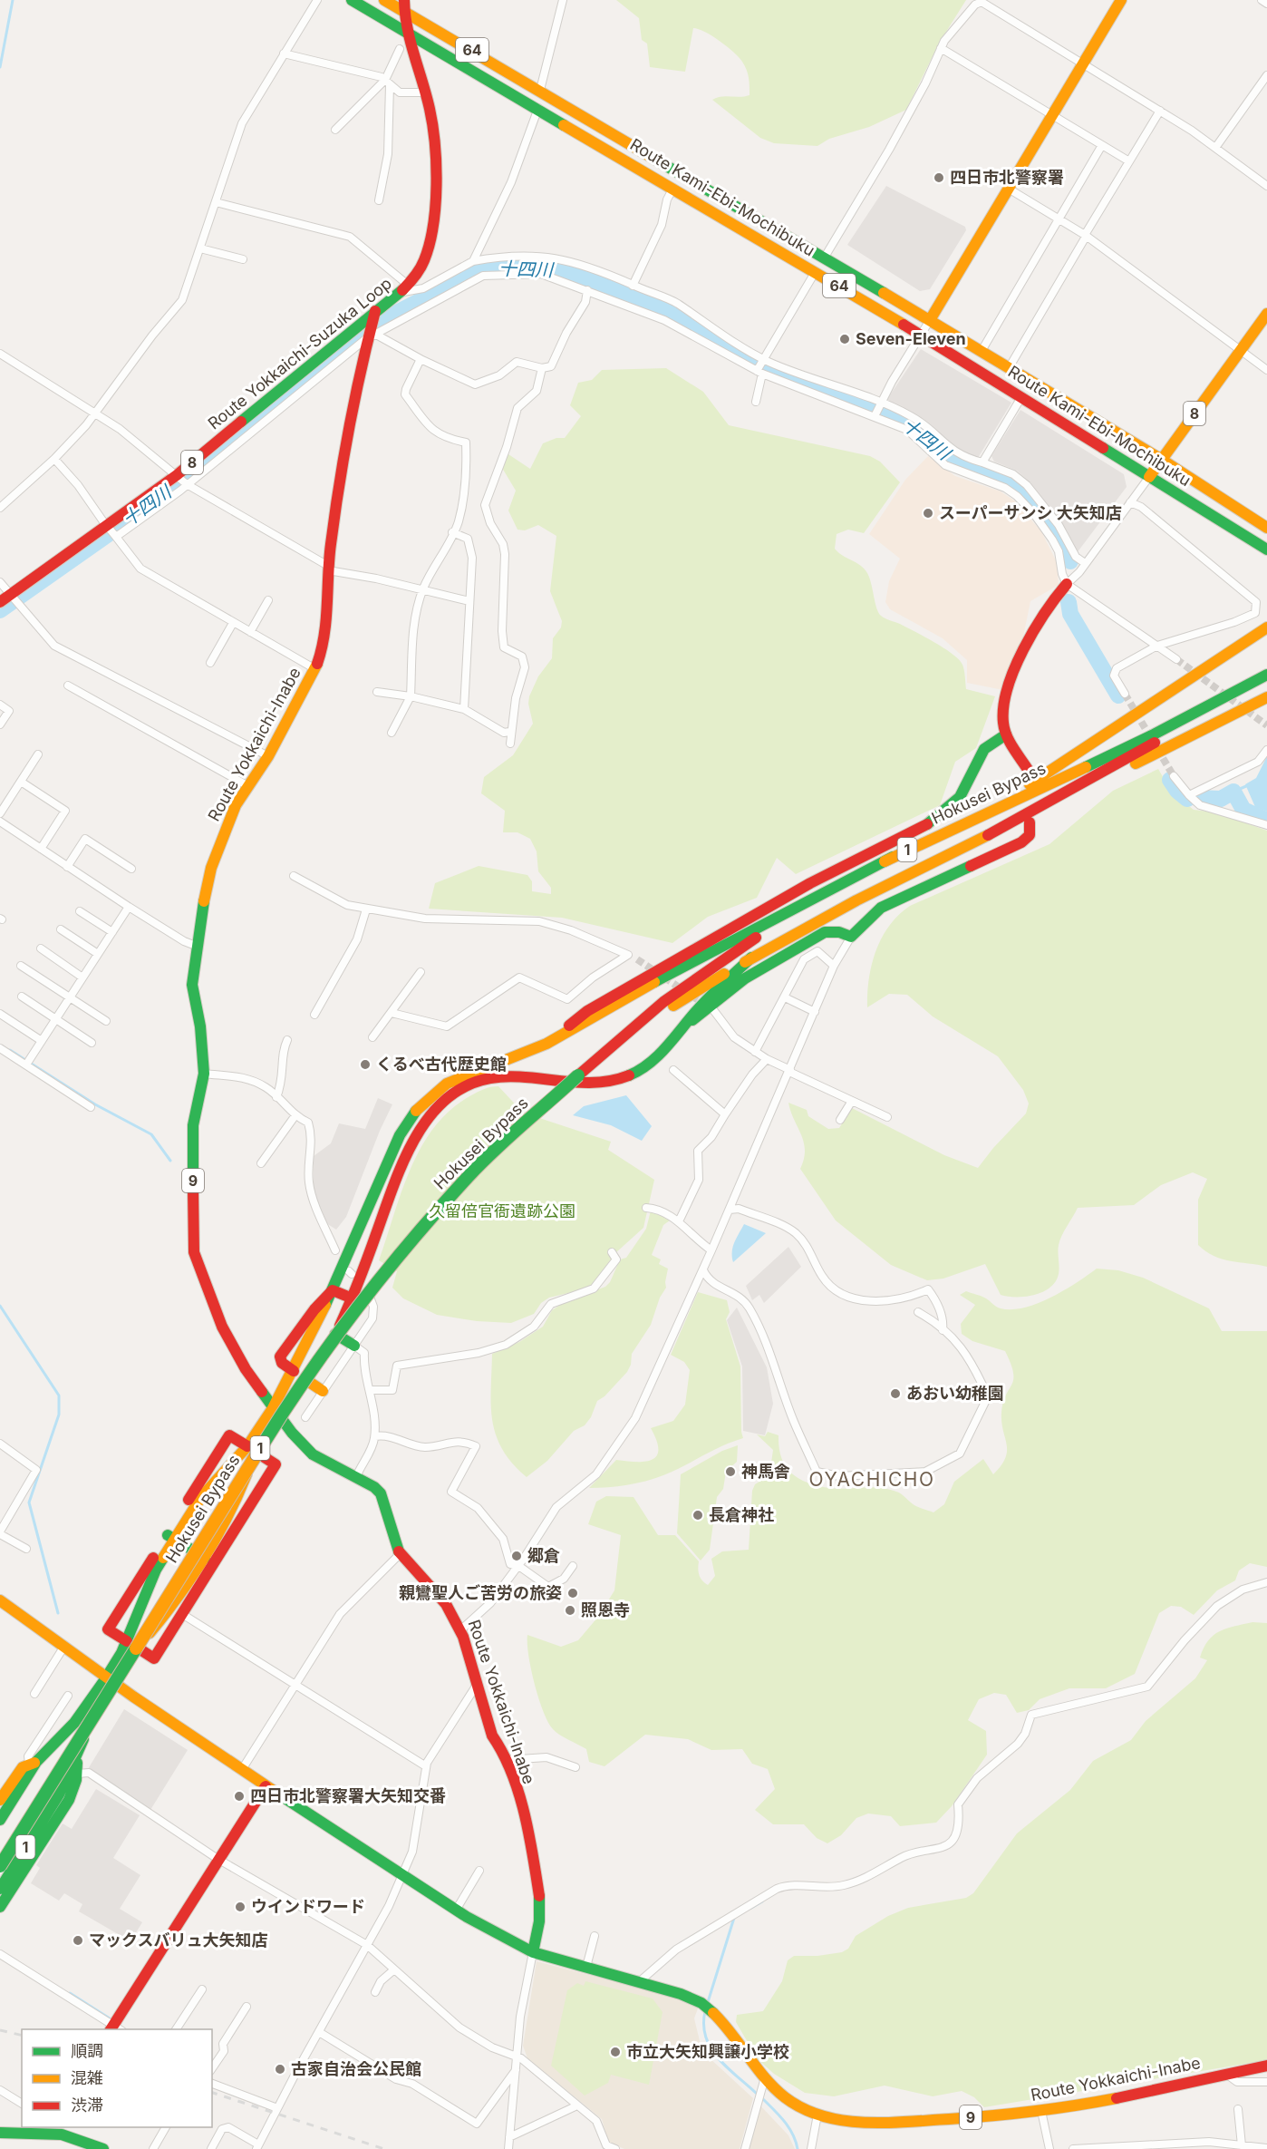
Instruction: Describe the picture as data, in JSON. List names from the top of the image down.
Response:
{
  "streets": {
    "main road": [
      "64",
      "Route Kami-Ebi-Mochibuku",
      "Route Yokkaichi-Suzuka Loop",
      "8",
      "Route Yokkaichi-Inabe",
      "Hokusei Bypass",
      "1",
      "9"
    ]
  },
  "crossings": [
    ["Route Kami-Ebi-Mochibuku", "Route Yokkaichi-Suzuka Loop"],
    ["Route Kami-Ebi-Mochibuku", "8"],
    ["Route Yokkaichi-Suzuka Loop", "Route Yokkaichi-Inabe"],
    ["Hokusei Bypass", "1"]
  ],
  "districts": ["OYACHICHO"],
  "water": ["十四川"],
  "parks": ["久留倍官衙遺跡公園"],
  "places": [
    "四日市北警察署",
    "Seven-Eleven",
    "スーパーサンシ 大矢知店",
    "くるべ古代歴史館",
    "あおい幼稚園",
    "神馬舎",
    "長倉神社",
    "郷倉",
    "親鸞聖人ご苦労の旅姿",
    "照恩寺",
    "四日市北警察署大矢知交番",
    "ウインドワード",
    "マックスバリュ大矢知店",
    "市立大矢知興譲小学校",
    "古家自治会公民館"
  ],
  "legend": ["順調", "混雑", "渋滞"]
}
